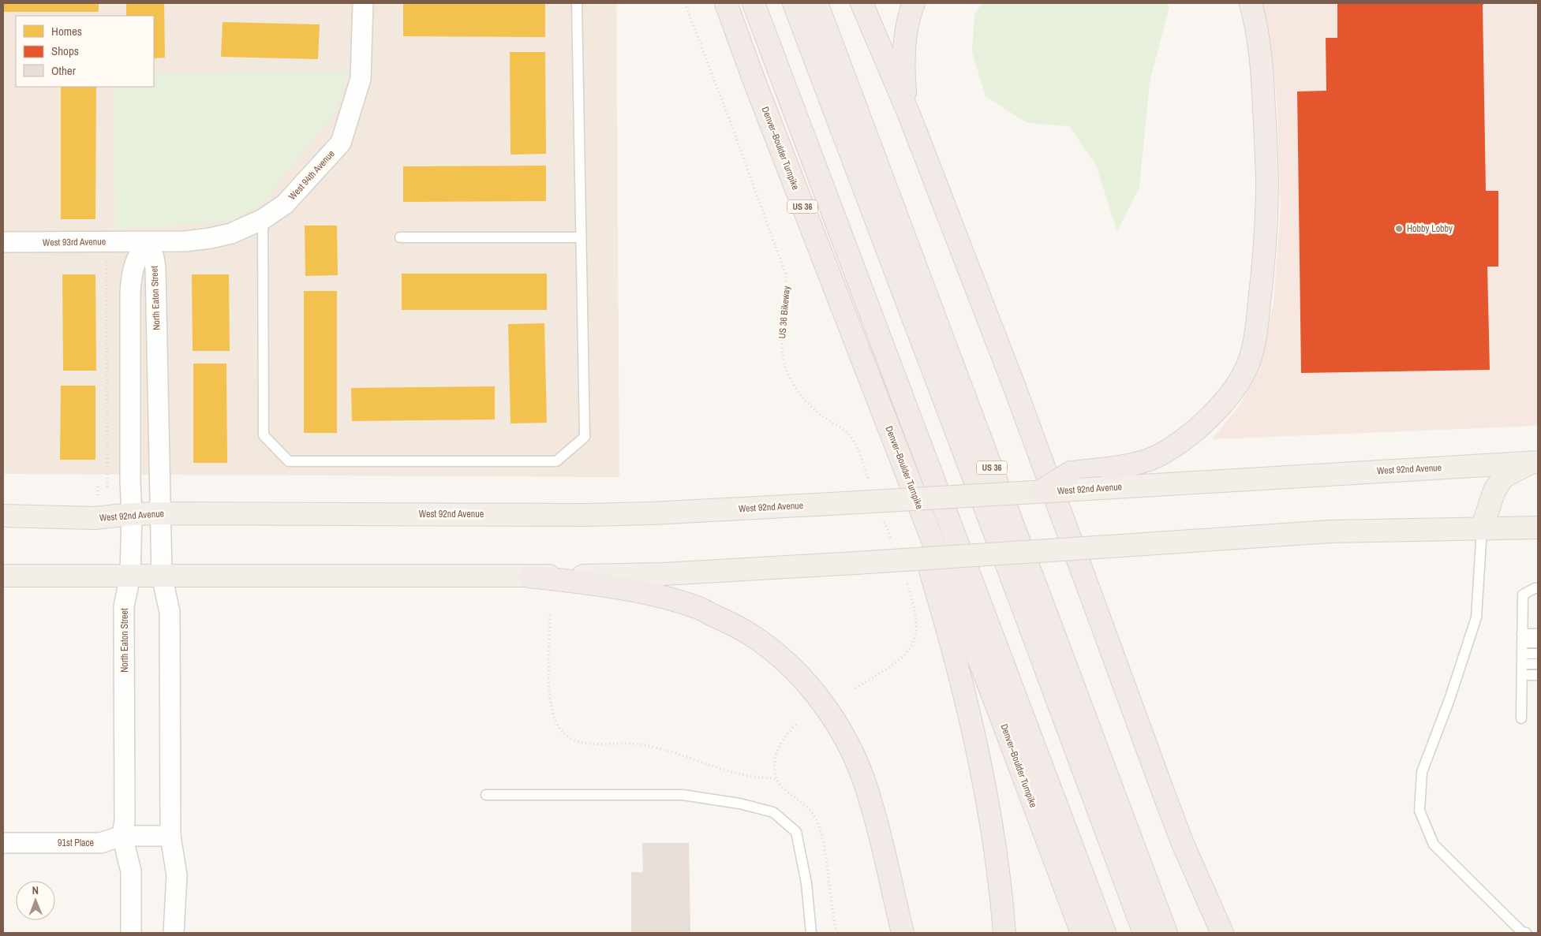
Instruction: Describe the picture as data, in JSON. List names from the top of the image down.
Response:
{
  "streets": {
    "highway": ["Denver–Boulder Turnpike", "US 36"],
    "main road": ["West 92nd Avenue"],
    "street": [
      "West 94th Avenue",
      "West 93rd Avenue",
      "North Eaton Street",
      "91st Place"
    ],
    "path": ["US 36 Bikeway"]
  },
  "crossings": [
    ["West 94th Avenue", "West 93rd Avenue"],
    ["West 94th Avenue", "North Eaton Street"],
    ["West 93rd Avenue", "North Eaton Street"],
    ["North Eaton Street", "West 92nd Avenue"],
    ["North Eaton Street", "91st Place"]
  ],
  "places": ["Hobby Lobby"],
  "legend": ["Homes", "Shops", "Other"],
  "north": "top"
}
